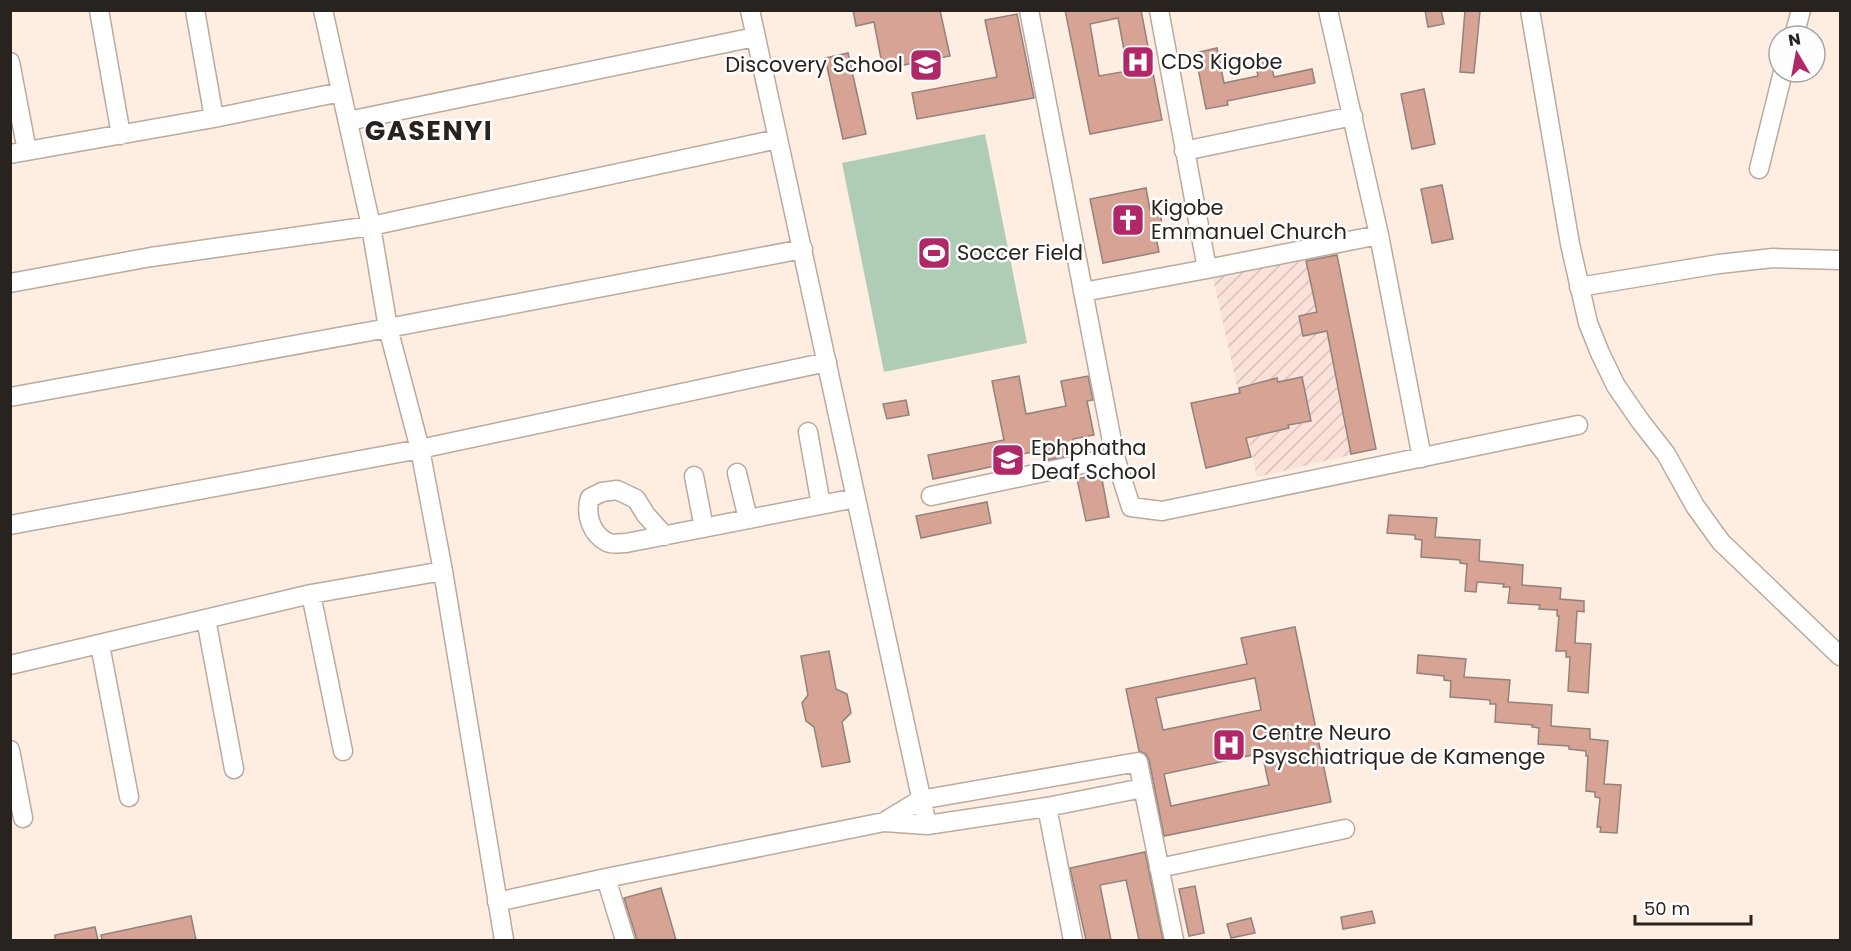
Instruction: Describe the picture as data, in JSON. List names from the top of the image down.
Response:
{
  "districts": ["GASENYI"],
  "places": {
    "hospital": ["CDS Kigobe", "Centre Neuro Psyschiatrique de Kamenge"],
    "school or university": ["Discovery School", "Ephphatha Deaf School"],
    "church": ["Kigobe Emmanuel Church"],
    "sports": ["Soccer Field"]
  },
  "scale_bar": "50 m",
  "north": "top"
}
